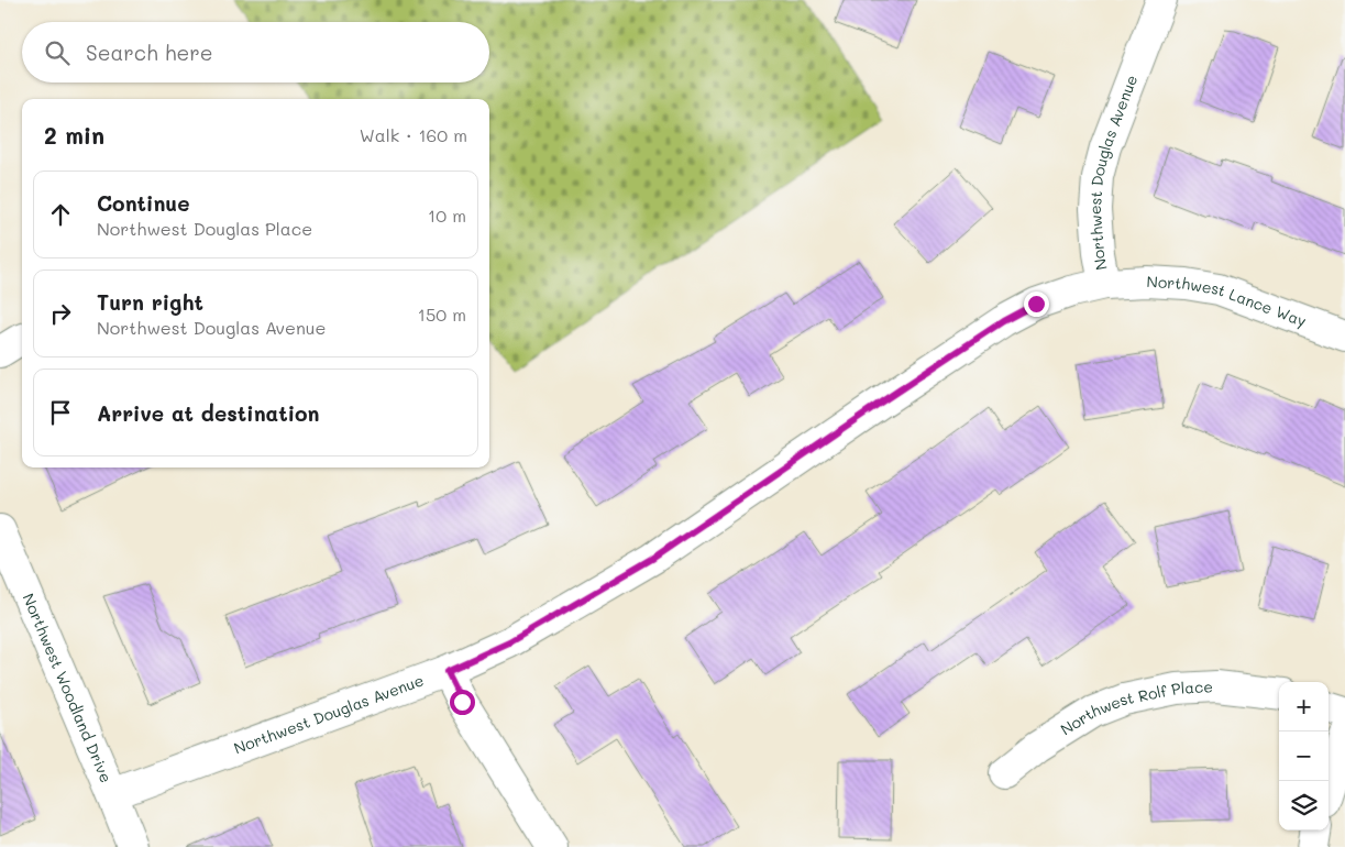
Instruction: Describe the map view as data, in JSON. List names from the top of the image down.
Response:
{
  "streets": {
    "street": [
      "Northwest Douglas Avenue",
      "Northwest Lance Way",
      "Northwest Woodland Drive",
      "Northwest Rolf Place"
    ]
  },
  "crossings": [
    ["Northwest Douglas Avenue", "Northwest Lance Way"],
    ["Northwest Douglas Avenue", "Northwest Woodland Drive"]
  ],
  "page": {
    "search": "Search here",
    "heading": ["2 min", "Walk · 160 m"],
    "list": [
      ["Continue", "Northwest Douglas Place", "10 m"],
      ["Turn right", "Northwest Douglas Avenue", "150 m"],
      "Arrive at destination"
    ],
    "map_buttons": ["+", "−"]
  }
}
